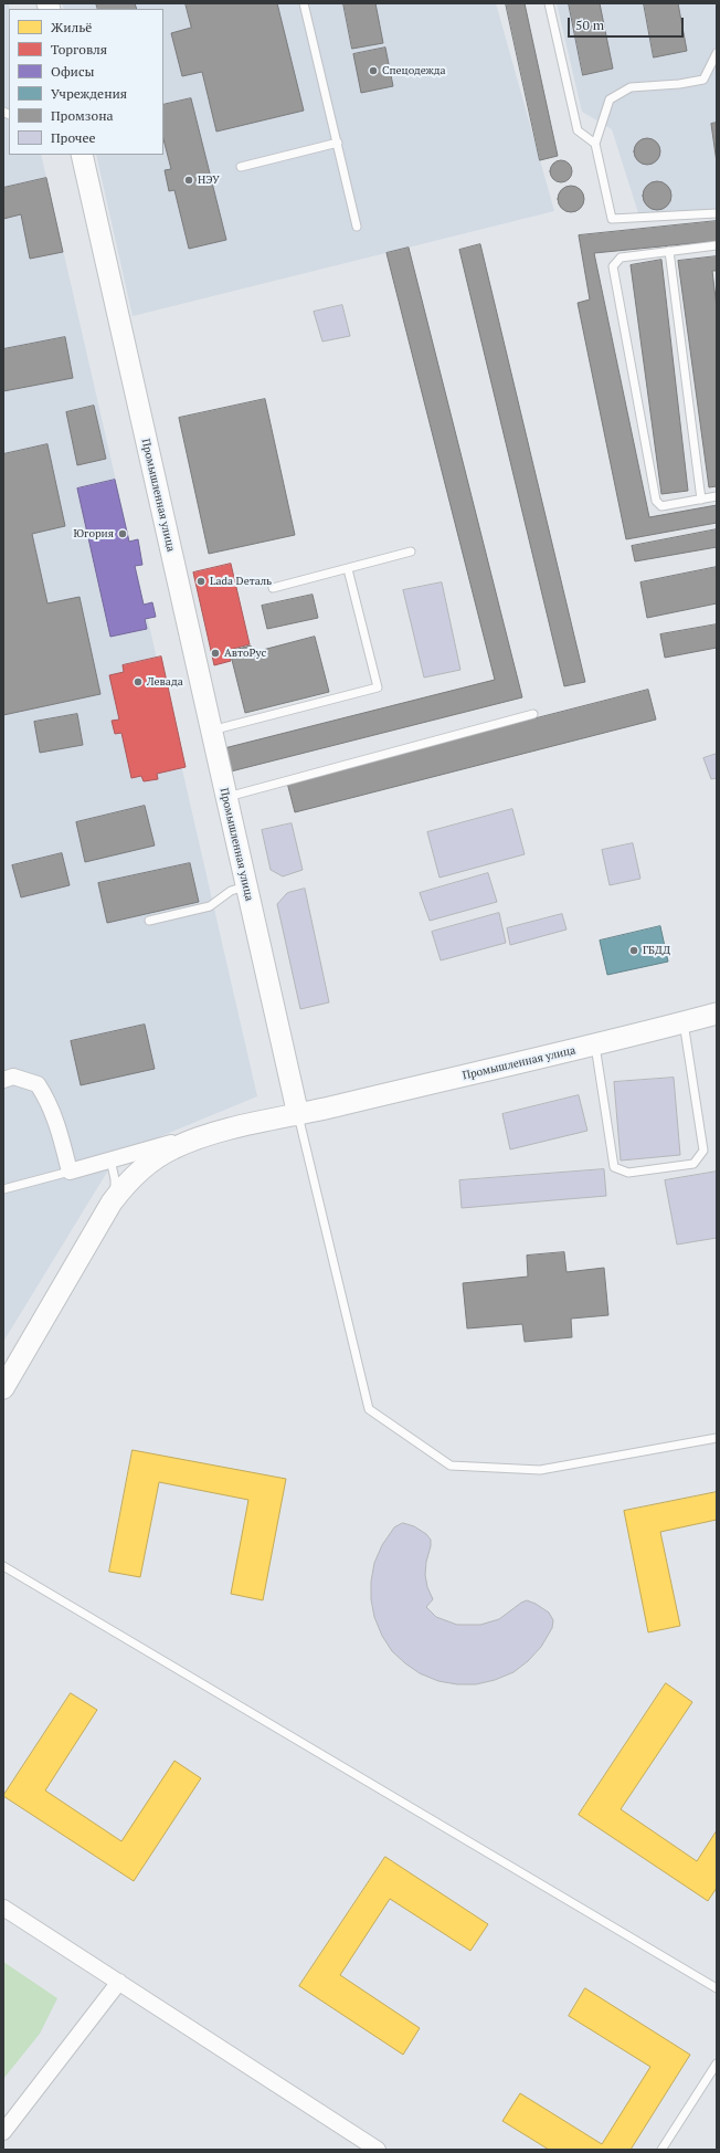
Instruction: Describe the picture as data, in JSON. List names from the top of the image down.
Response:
{
  "streets": {
    "main road": ["Промышленная улица"]
  },
  "places": [
    "Спецодежда",
    "НЭУ",
    "Югория",
    "Lada Dеталь",
    "АвтоРус",
    "Левада",
    "ГБДД"
  ],
  "legend": [
    "Жильё",
    "Торговля",
    "Офисы",
    "Учреждения",
    "Промзона",
    "Прочее"
  ],
  "scale_bar": "50 m"
}
